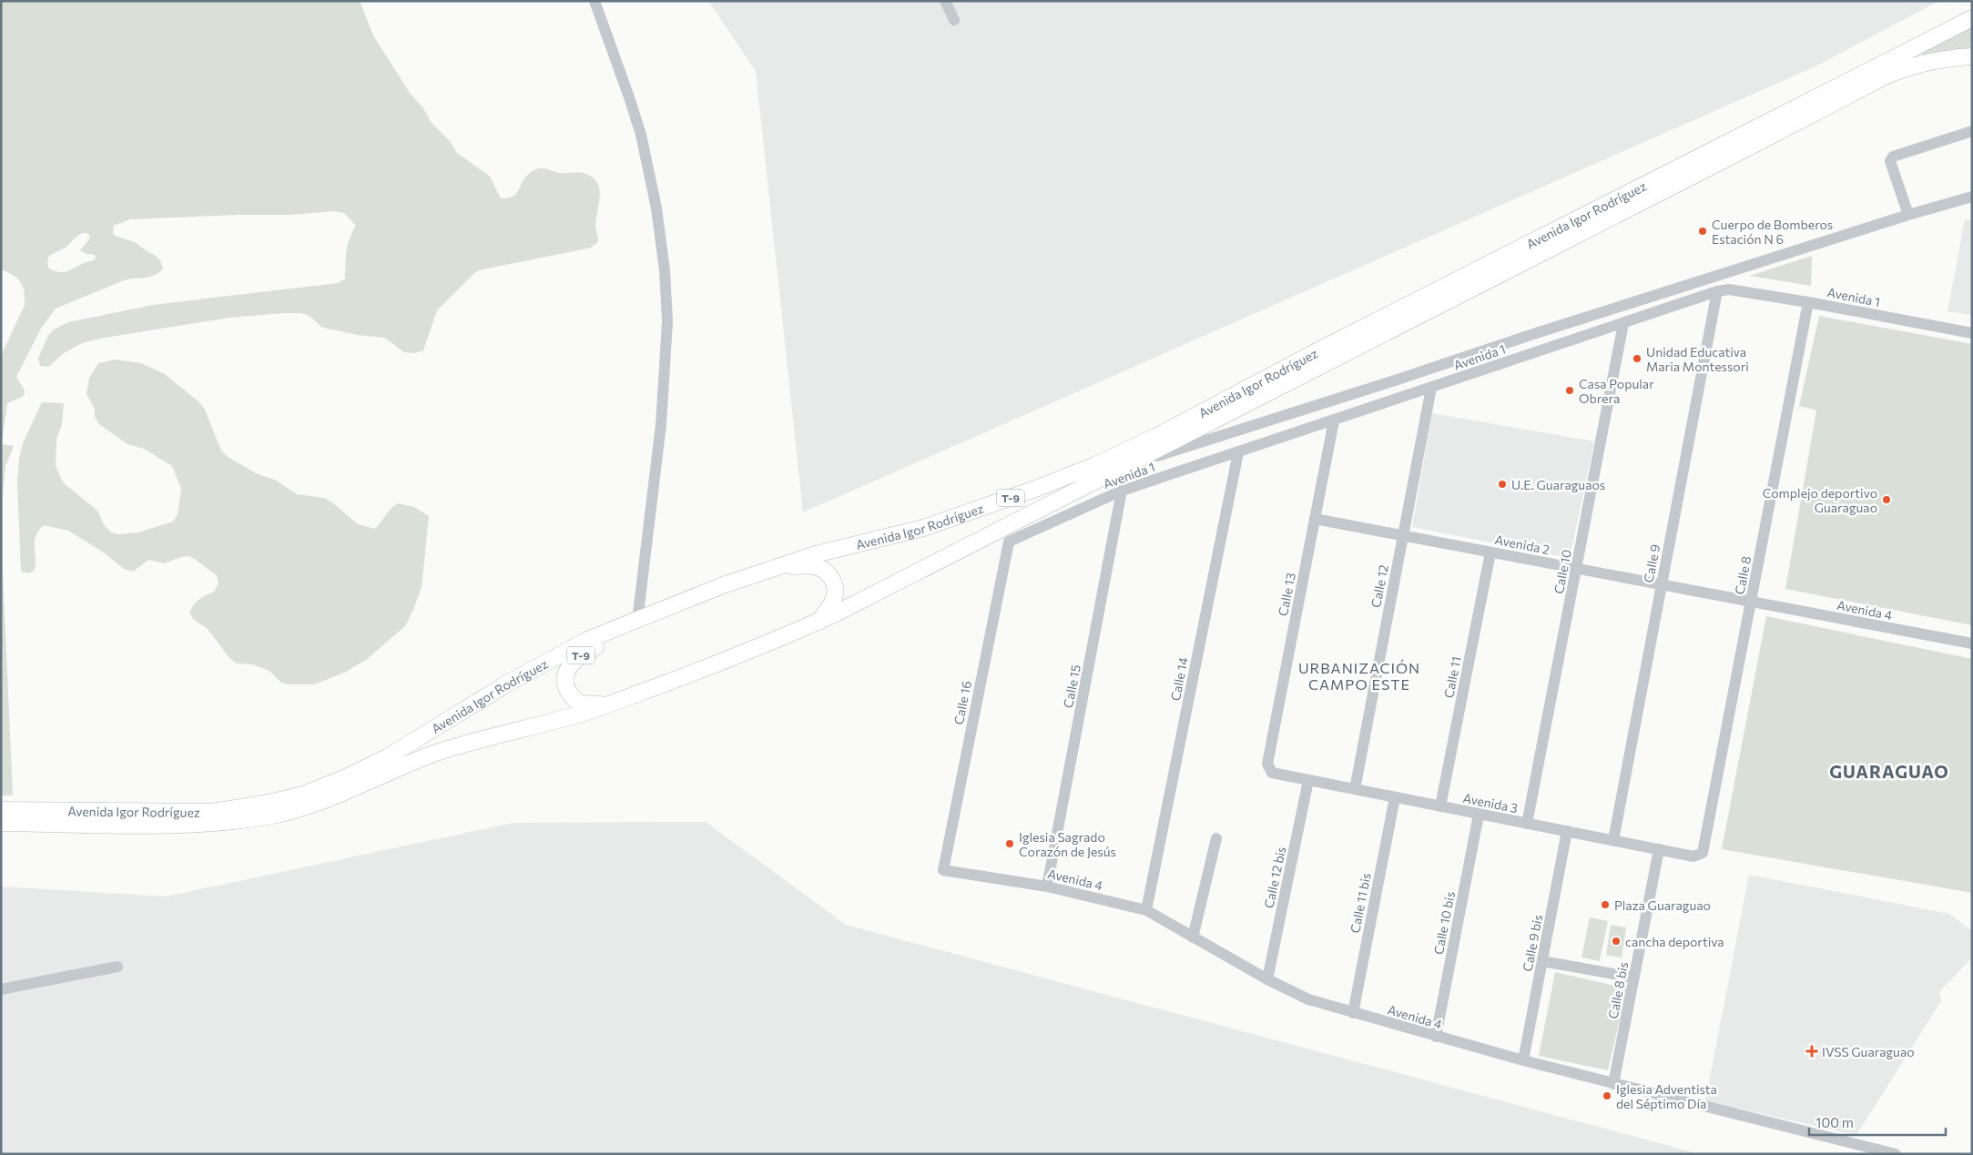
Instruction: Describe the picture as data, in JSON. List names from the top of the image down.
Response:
{
  "streets": {
    "highway": ["Avenida Igor Rodríguez", "T-9"],
    "street": [
      "Avenida 1",
      "Avenida 2",
      "Calle 9",
      "Calle 10",
      "Calle 8",
      "Calle 12",
      "Calle 13",
      "Avenida 4",
      "Calle 11",
      "Calle 14",
      "Calle 15",
      "Calle 16",
      "Avenida 3",
      "Calle 12 bis",
      "Calle 11 bis",
      "Calle 10 bis",
      "Calle 9 bis",
      "Calle 8 bis"
    ]
  },
  "crossings": [
    ["Avenida Igor Rodríguez", "T-9"],
    ["Avenida 1", "Calle 9"],
    ["Avenida 1", "Calle 10"],
    ["Avenida 1", "Calle 8"],
    ["Avenida 1", "Calle 12"],
    ["Avenida 1", "Calle 13"],
    ["Avenida 1", "Calle 14"],
    ["Avenida 1", "Calle 15"],
    ["Avenida 1", "Calle 16"],
    ["Avenida 2", "Calle 9"],
    ["Avenida 2", "Calle 10"],
    ["Avenida 2", "Calle 8"],
    ["Avenida 2", "Calle 12"],
    ["Avenida 2", "Calle 13"],
    ["Avenida 2", "Avenida 4"],
    ["Avenida 2", "Calle 11"],
    ["Calle 9", "Avenida 3"],
    ["Calle 10", "Avenida 3"],
    ["Calle 8", "Avenida 4"],
    ["Calle 8", "Avenida 3"],
    ["Calle 12", "Avenida 3"],
    ["Calle 13", "Avenida 3"],
    ["Avenida 4", "Calle 14"],
    ["Avenida 4", "Calle 15"],
    ["Avenida 4", "Calle 16"],
    ["Avenida 4", "Calle 12 bis"],
    ["Avenida 4", "Calle 11 bis"],
    ["Avenida 4", "Calle 10 bis"],
    ["Avenida 4", "Calle 9 bis"],
    ["Avenida 4", "Calle 8 bis"],
    ["Calle 11", "Avenida 3"],
    ["Avenida 3", "Calle 12 bis"],
    ["Avenida 3", "Calle 11 bis"],
    ["Avenida 3", "Calle 10 bis"],
    ["Avenida 3", "Calle 9 bis"],
    ["Avenida 3", "Calle 8 bis"]
  ],
  "districts": ["URBANIZACIÓN CAMPO ESTE", "GUARAGUAO"],
  "places": {
    "other": [
      "Cuerpo de Bomberos Estación N 6",
      "Unidad Educativa Maria Montessori",
      "Casa Popular Obrera",
      "U.E. Guaraguaos",
      "Complejo deportivo Guaraguao",
      "Iglesia Sagrado Corazón de Jesús",
      "Plaza Guaraguao",
      "cancha deportiva",
      "Iglesia Adventista del Séptimo Día"
    ],
    "health": ["IVSS Guaraguao"]
  },
  "scale_bar": "100 m"
}
